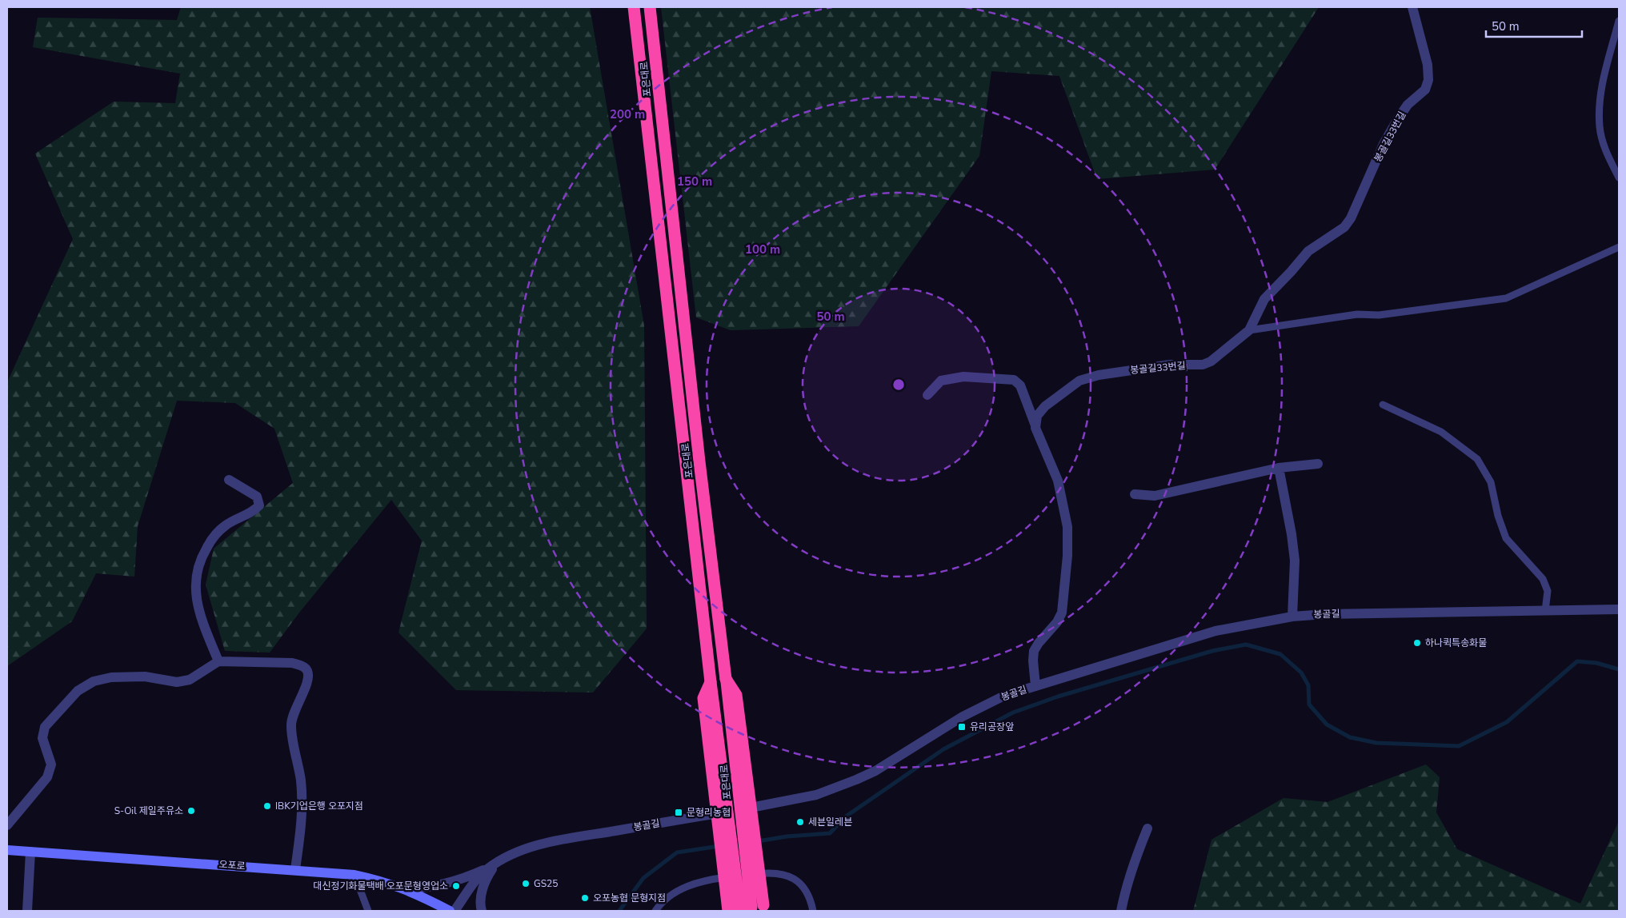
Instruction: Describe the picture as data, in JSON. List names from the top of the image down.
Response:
{
  "streets": {
    "highway": ["포은대로"],
    "street": ["봉골길33번길", "봉골길", "오포로"]
  },
  "places": {
    "other": [
      "하나퀵특송화물",
      "IBK기업은행 오포지점",
      "S-Oil 제일주유소",
      "세븐일레븐",
      "GS25",
      "대신정기화물택배 오포문형영업소",
      "오포농협 문형지점"
    ],
    "transit": ["유리공장앞", "문형리농협"]
  },
  "scale_bar": "50 m",
  "rings": [
    "200 m",
    "150 m",
    "100 m",
    "50 m"
  ]
}
